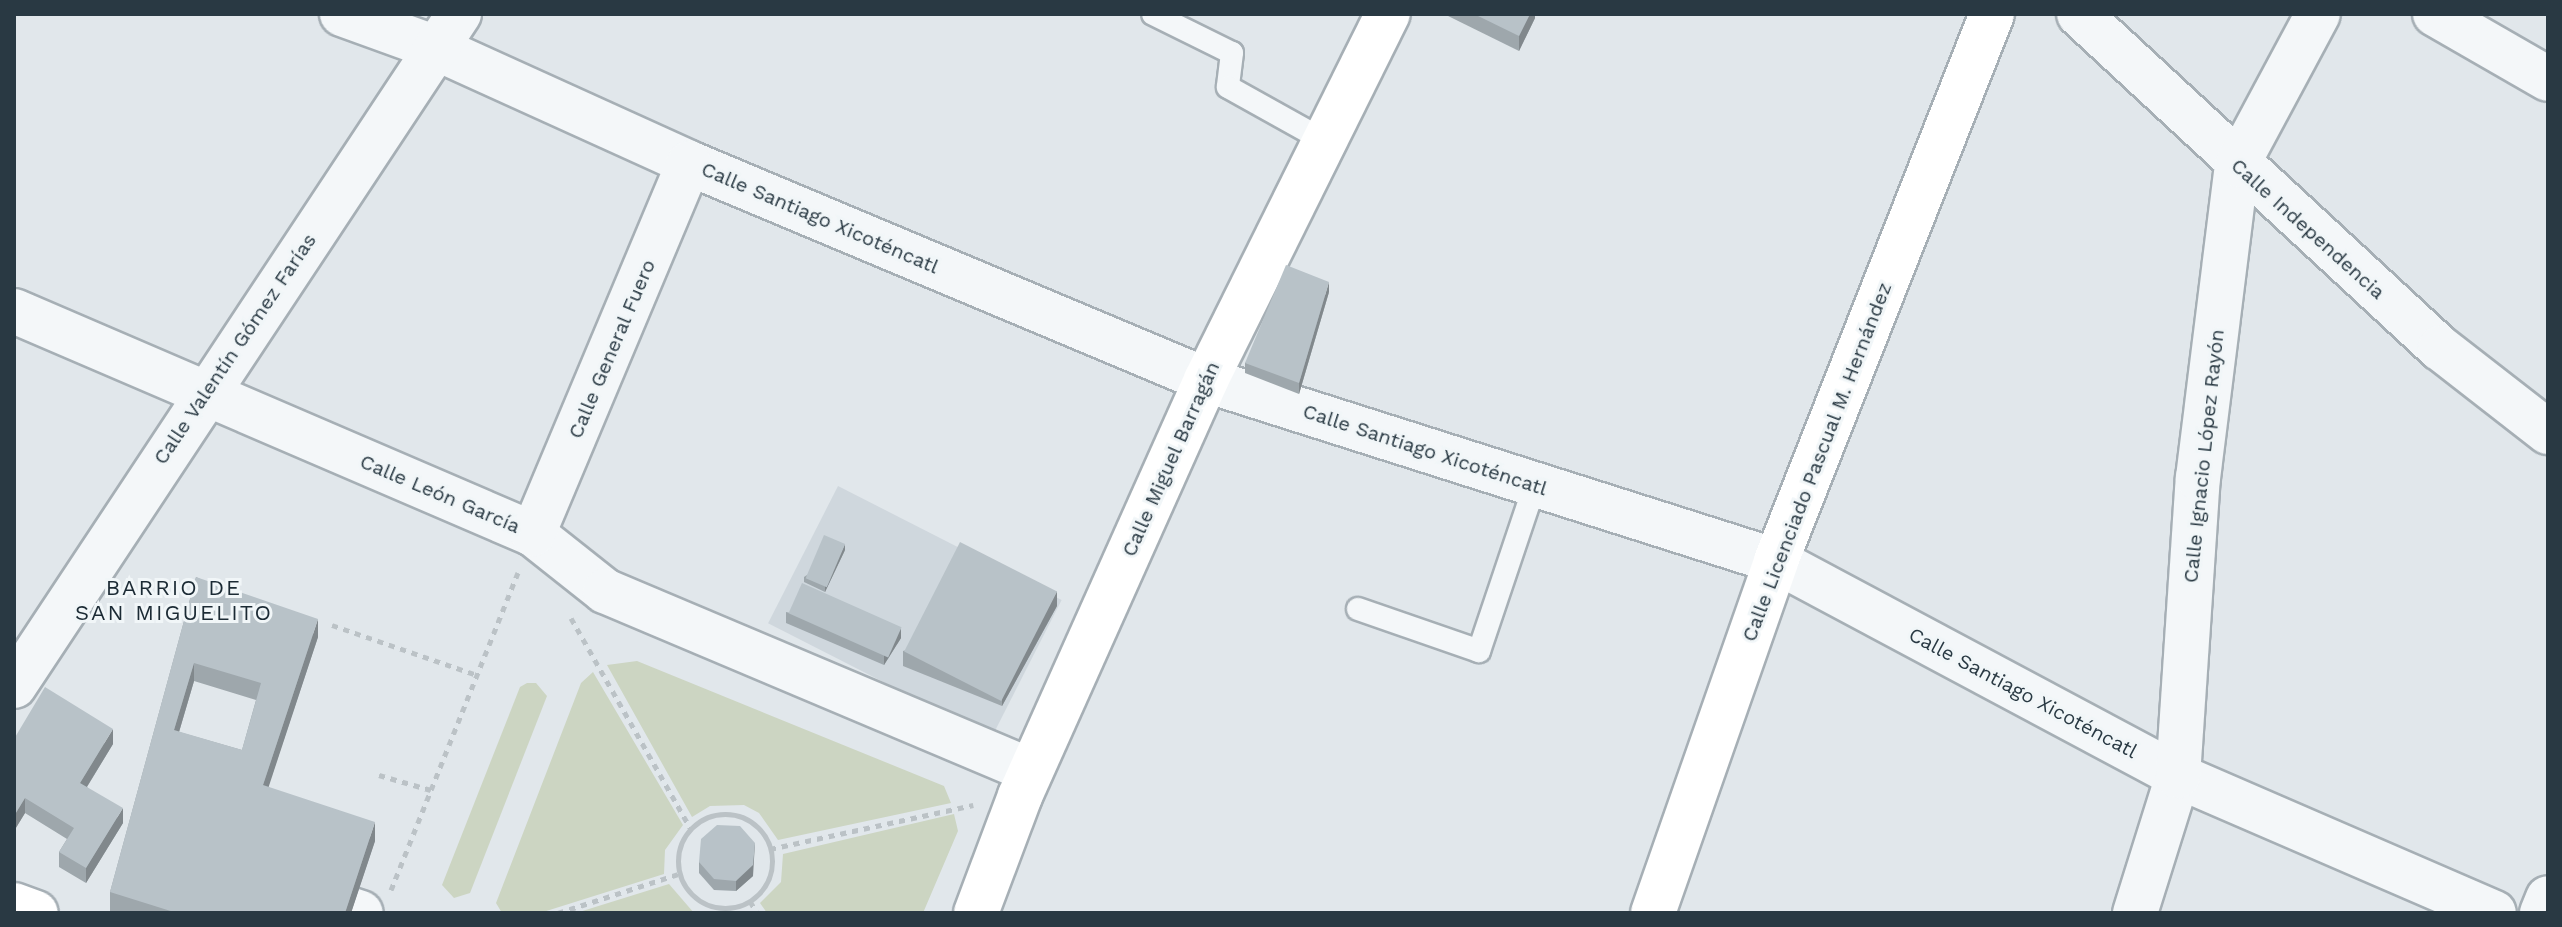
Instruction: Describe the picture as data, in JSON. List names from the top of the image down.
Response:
{
  "streets": {
    "main road": ["Calle Miguel Barragán", "Calle Licenciado Pascual M. Hernández"],
    "street": [
      "Calle Santiago Xicoténcatl",
      "Calle Independencia",
      "Calle Valentín Gómez Farías",
      "Calle General Fuero",
      "Calle Ignacio López Rayón",
      "Calle León García"
    ]
  },
  "crossings": [
    ["Calle Santiago Xicoténcatl", "Calle Valentín Gómez Farías"],
    ["Calle Santiago Xicoténcatl", "Calle General Fuero"],
    ["Calle Santiago Xicoténcatl", "Calle Ignacio López Rayón"],
    ["Calle Santiago Xicoténcatl", "Calle Miguel Barragán"],
    ["Calle Santiago Xicoténcatl", "Calle Licenciado Pascual M. Hernández"],
    ["Calle Independencia", "Calle Ignacio López Rayón"],
    ["Calle Valentín Gómez Farías", "Calle León García"],
    ["Calle General Fuero", "Calle León García"],
    ["Calle Miguel Barragán", "Calle León García"]
  ],
  "districts": ["BARRIO DE SAN MIGUELITO"]
}
